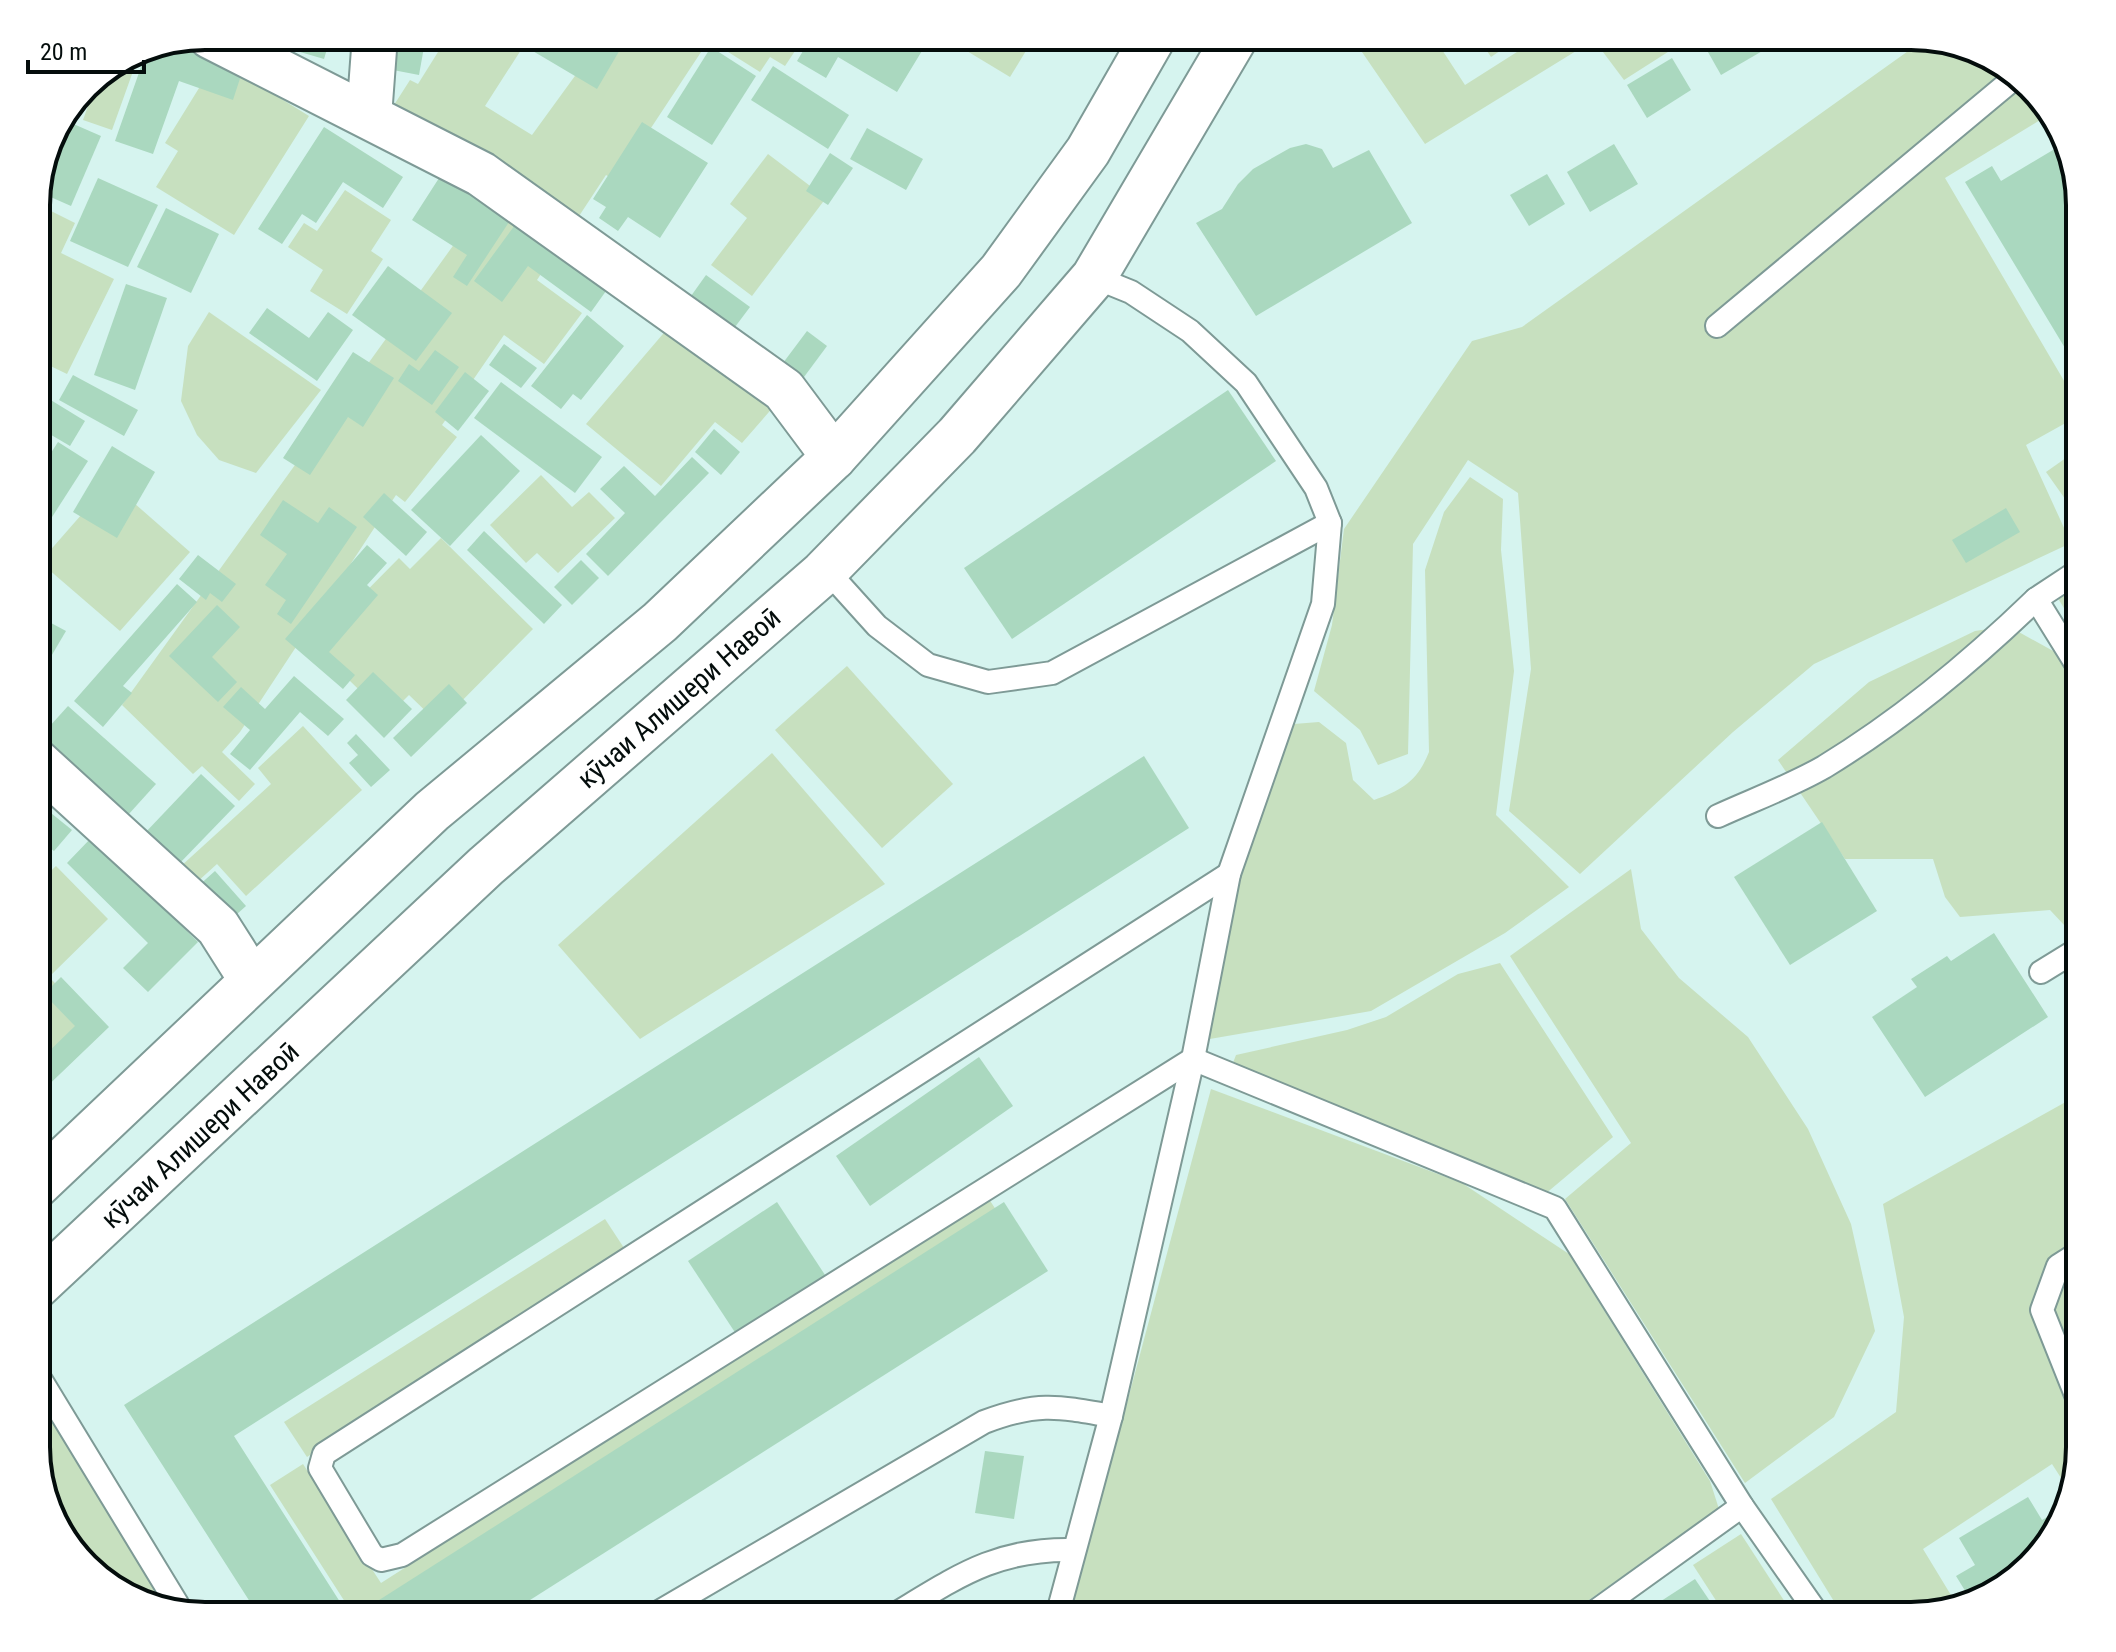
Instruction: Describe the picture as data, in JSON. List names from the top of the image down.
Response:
{
  "streets": {
    "street": ["кӯчаи Алишери Навоӣ"]
  },
  "scale_bar": "20 m"
}
